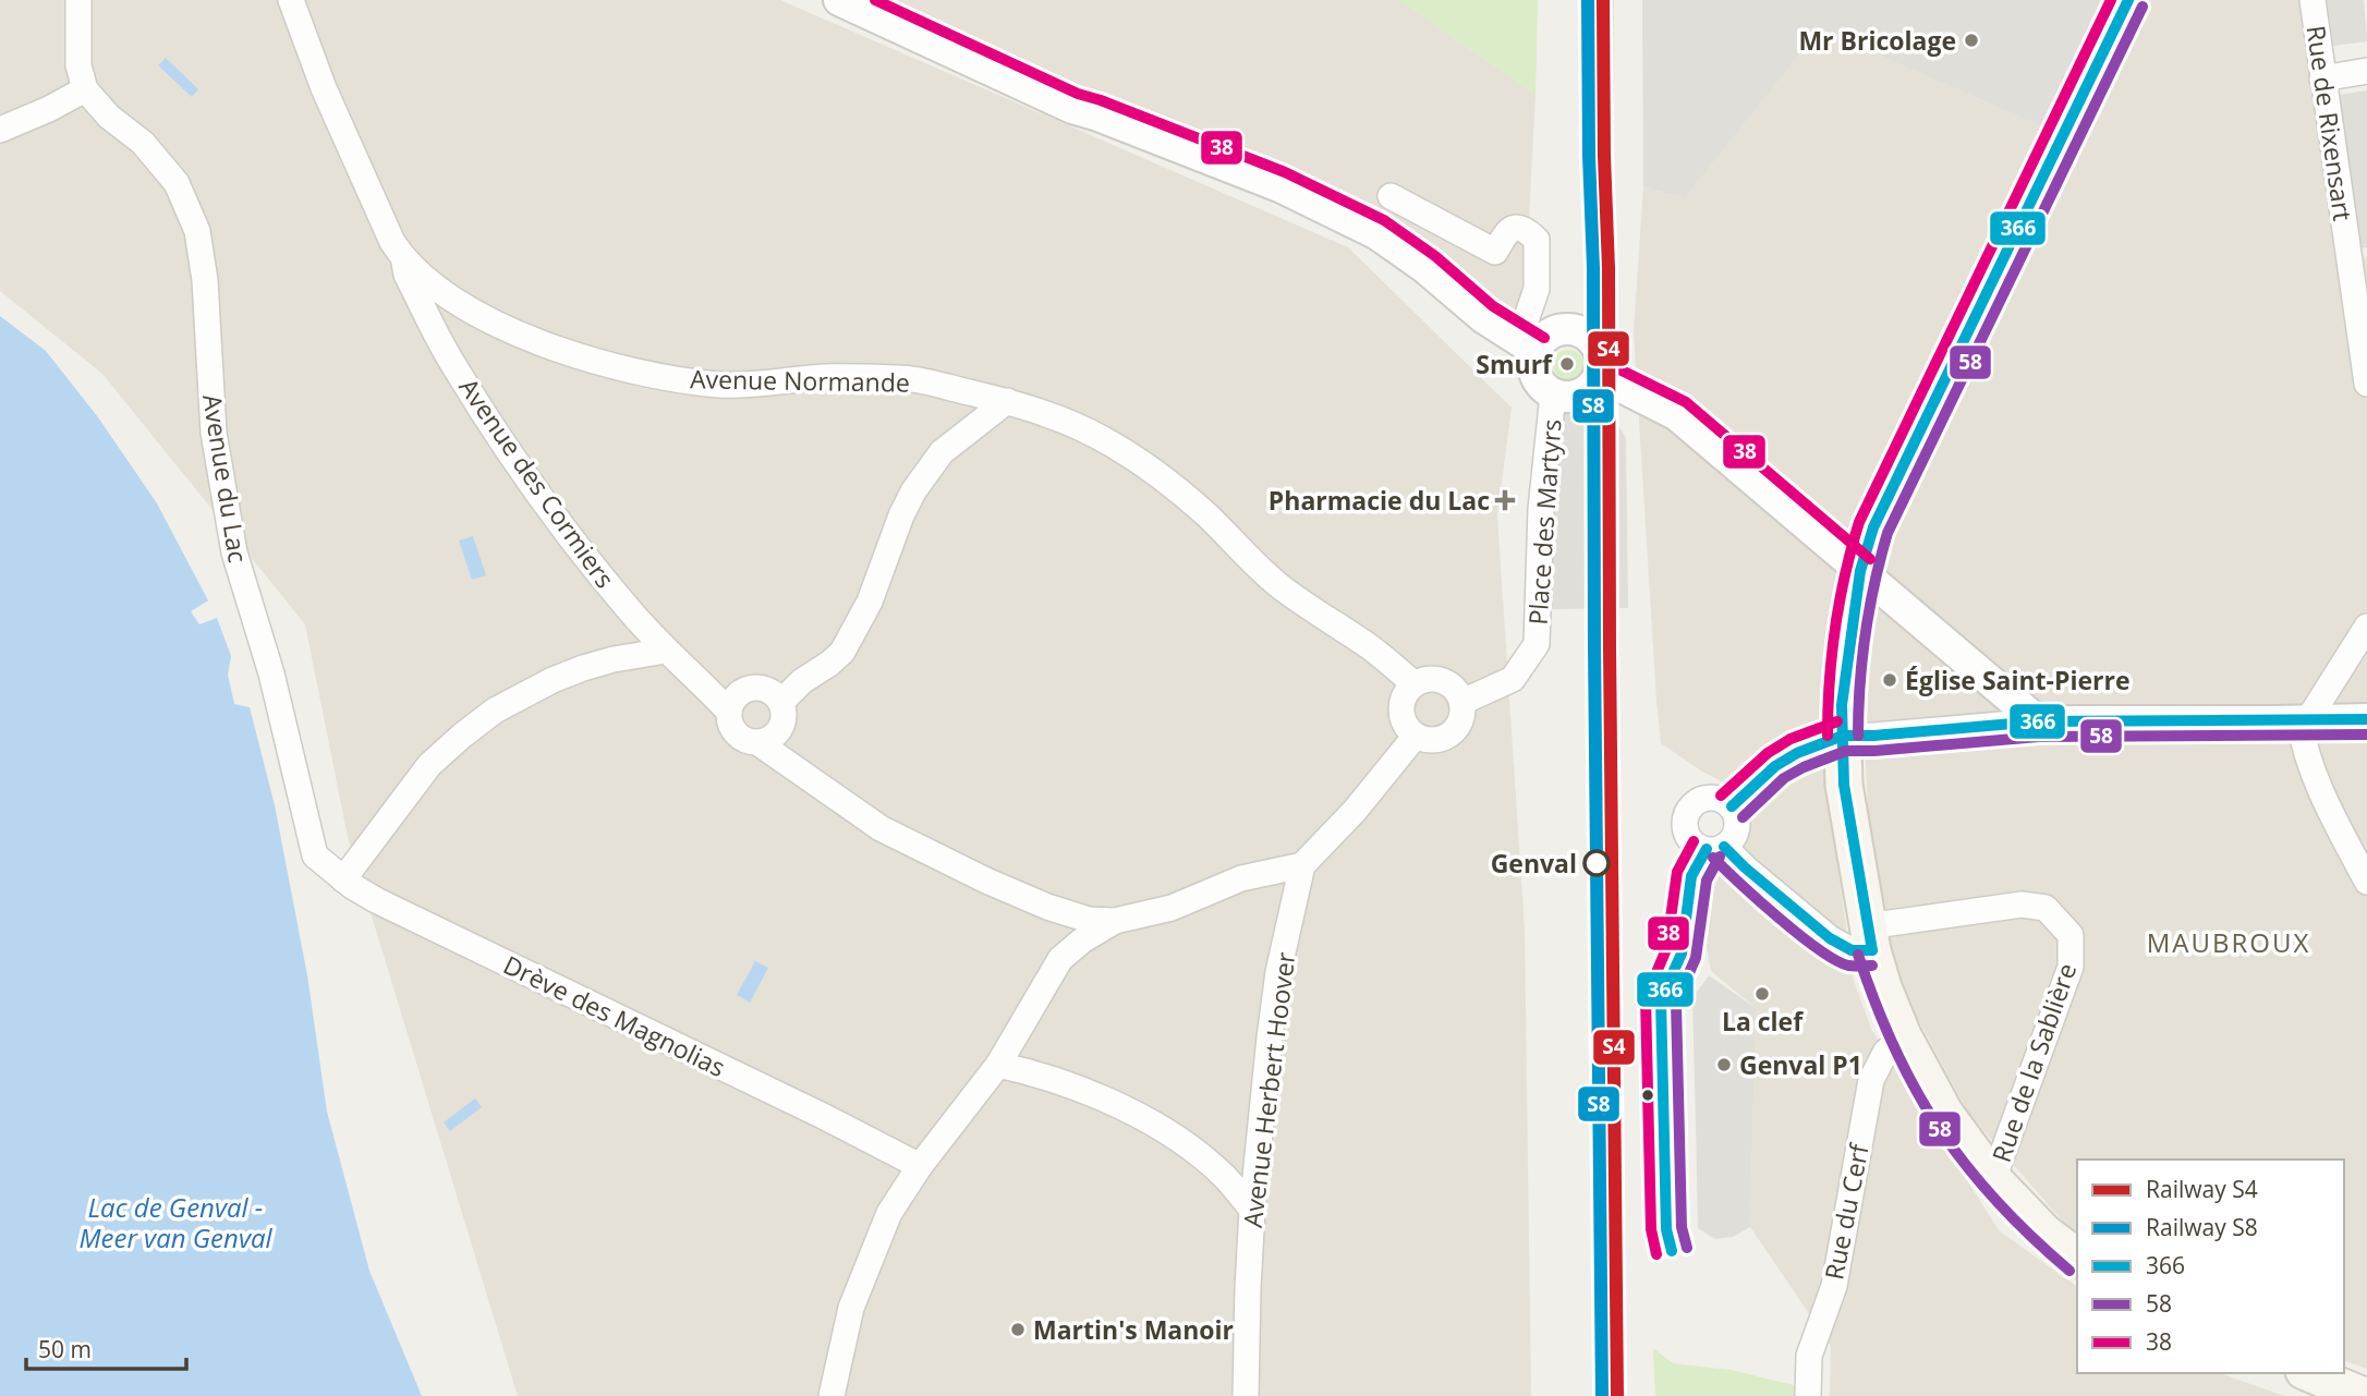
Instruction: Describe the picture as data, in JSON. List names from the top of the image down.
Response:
{
  "streets": {
    "street": [
      "Rue de Rixensart",
      "Avenue Normande",
      "Avenue du Lac",
      "Avenue des Cormiers",
      "Place des Martyrs",
      "Drève des Magnolias",
      "Rue de la Sablière",
      "Avenue Herbert Hoover",
      "Rue du Cerf"
    ]
  },
  "crossings": [
    ["Avenue Normande", "Avenue des Cormiers"],
    ["Avenue Normande", "Place des Martyrs"],
    ["Avenue du Lac", "Drève des Magnolias"],
    ["Avenue des Cormiers", "Avenue Herbert Hoover"]
  ],
  "districts": ["MAUBROUX"],
  "water": ["Lac de Genval - Meer van Genval"],
  "places": {
    "other": [
      "Mr Bricolage",
      "Smurf",
      "Église Saint-Pierre",
      "Genval",
      "La clef",
      "Genval P1",
      "Martin's Manoir"
    ],
    "health": ["Pharmacie du Lac"]
  },
  "lines": [
    "rail line S4",
    "rail line S8",
    "transit line 366",
    "transit line 38",
    "transit line 58"
  ],
  "legend": [
    "Railway S4",
    "Railway S8",
    "366",
    "58",
    "38"
  ],
  "scale_bar": "50 m"
}
